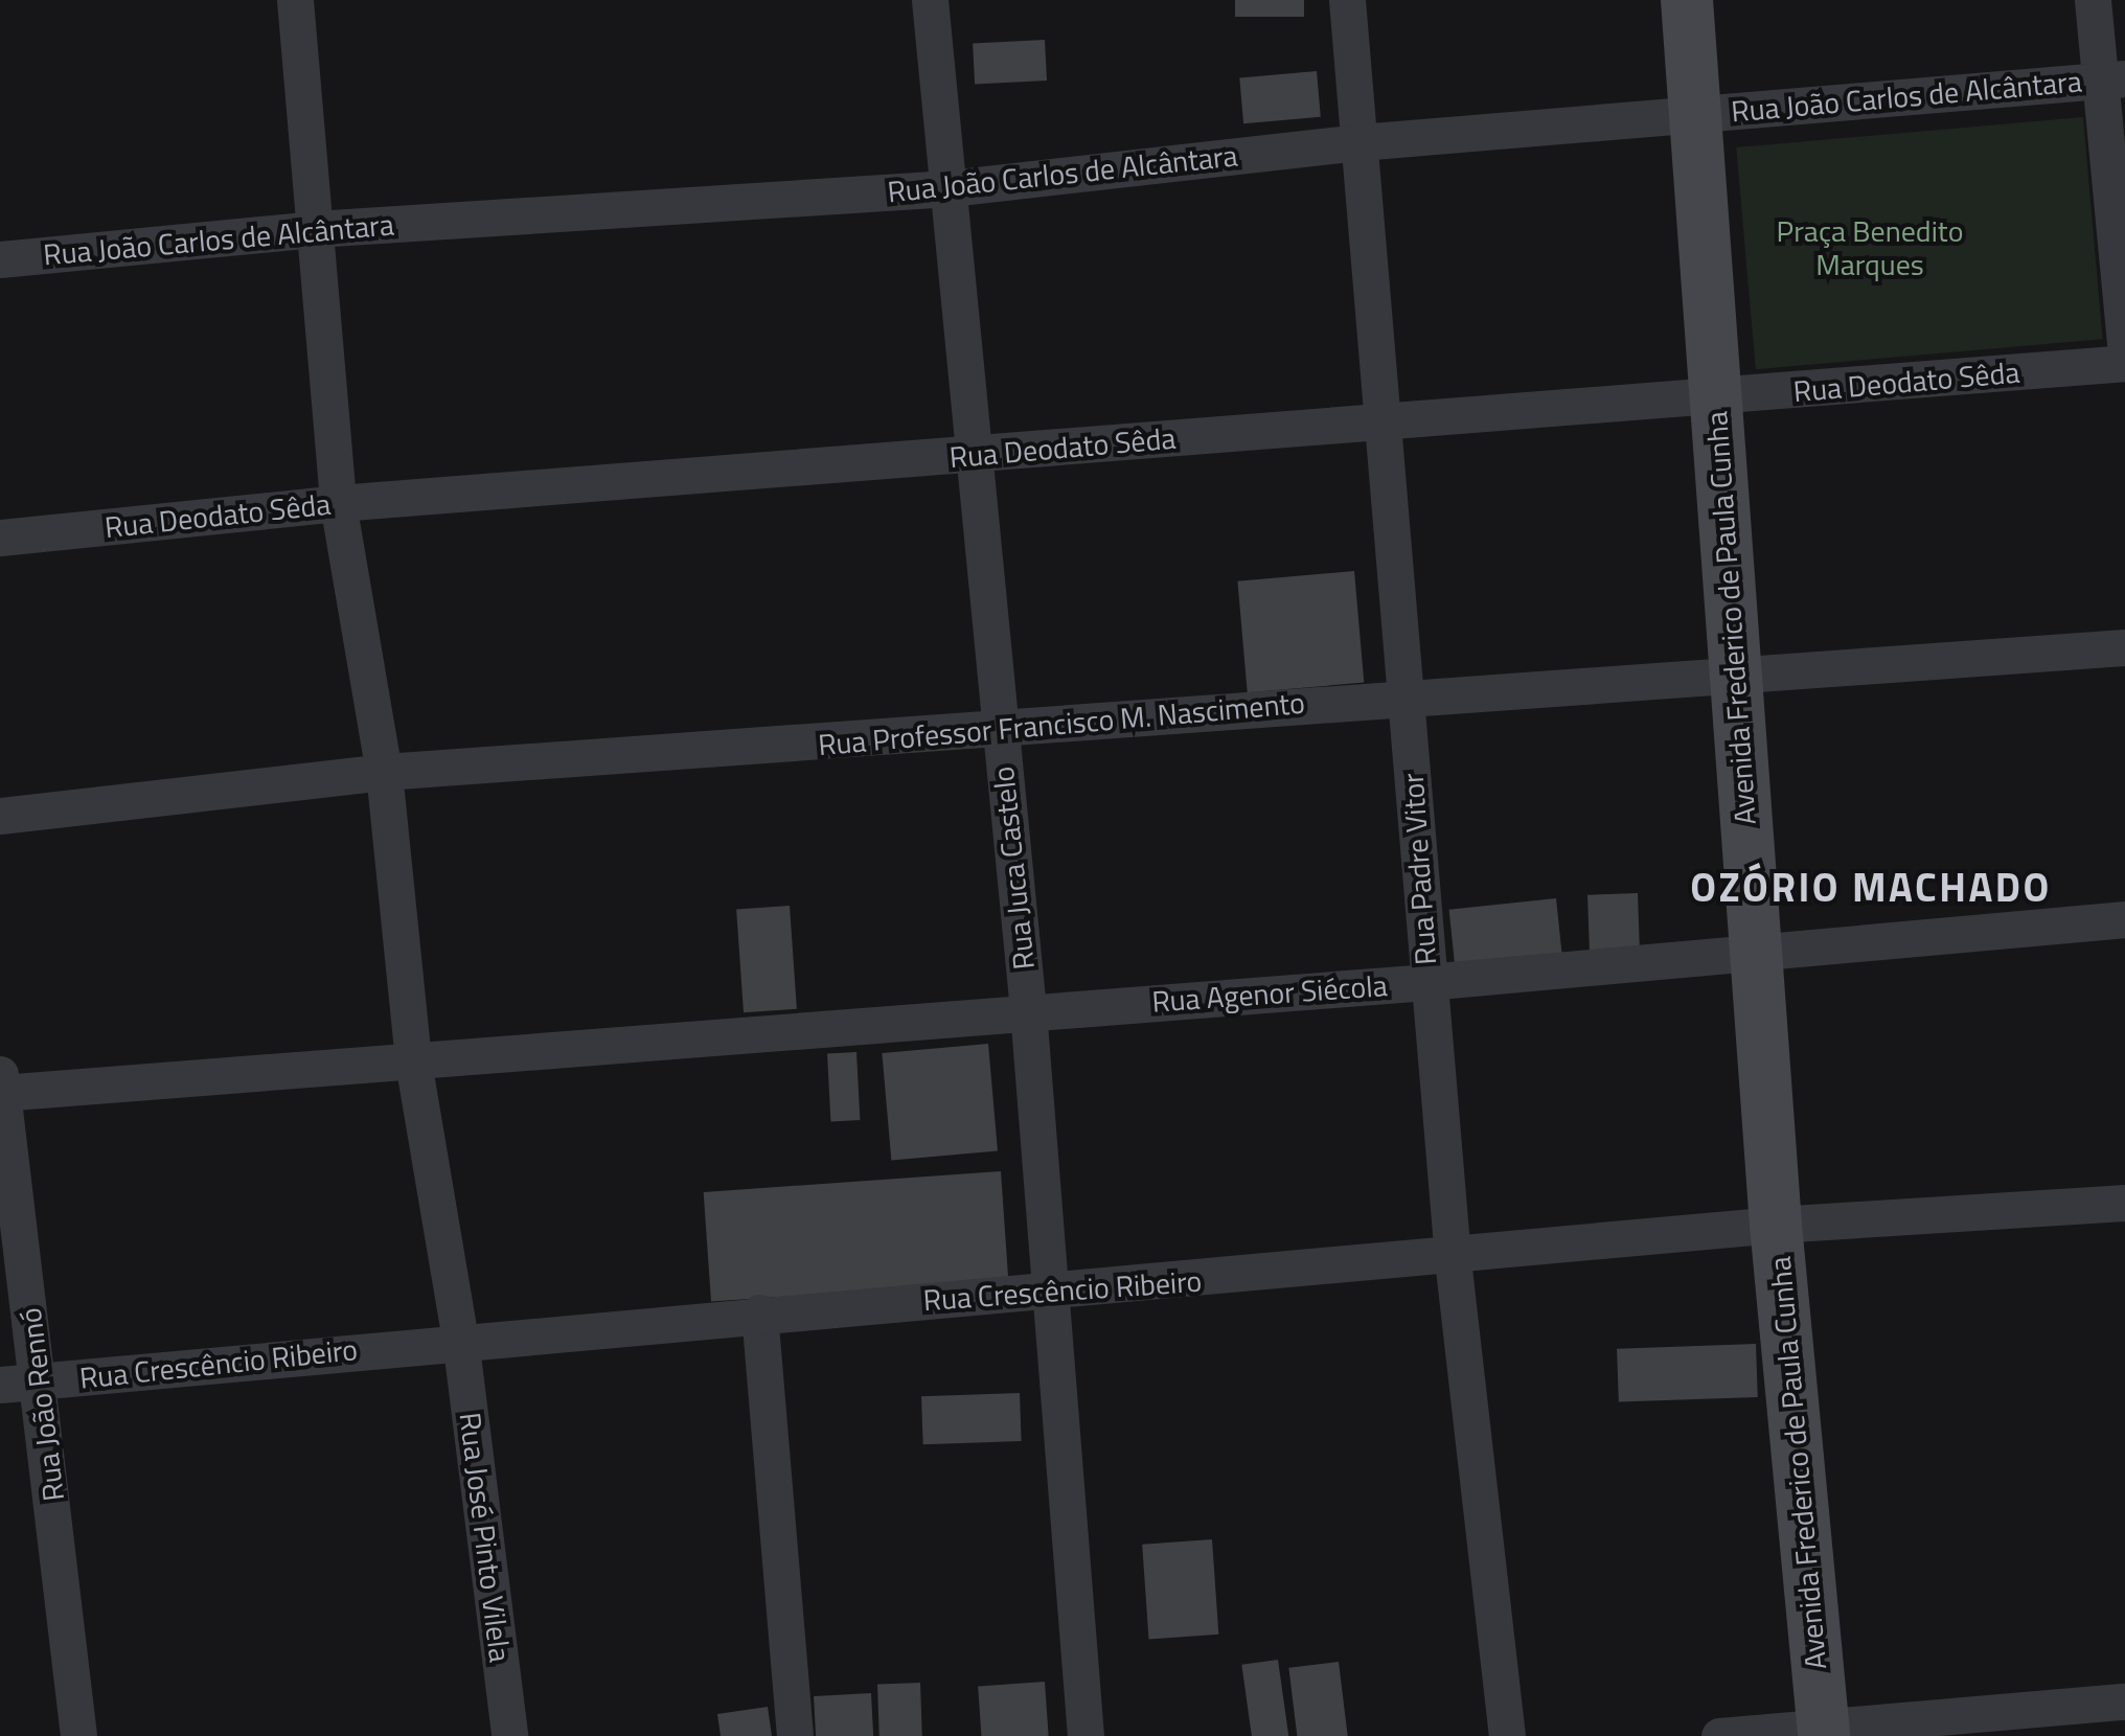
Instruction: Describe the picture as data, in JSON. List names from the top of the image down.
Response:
{
  "streets": {
    "main road": ["Avenida Frederico de Paula Cunha"],
    "street": [
      "Rua João Carlos de Alcântara",
      "Rua Deodato Sêda",
      "Rua Professor Francisco M. Nascimento",
      "Rua Juca Castelo",
      "Rua Padre Vitor",
      "Rua Agenor Siécola",
      "Rua Crescêncio Ribeiro",
      "Rua João Rennó",
      "Rua José Pinto Vilela"
    ]
  },
  "crossings": [
    ["Rua João Carlos de Alcântara", "Avenida Frederico de Paula Cunha"],
    ["Rua João Carlos de Alcântara", "Rua Juca Castelo"],
    ["Rua João Carlos de Alcântara", "Rua Padre Vitor"],
    ["Rua João Carlos de Alcântara", "Rua José Pinto Vilela"],
    ["Rua Deodato Sêda", "Avenida Frederico de Paula Cunha"],
    ["Rua Deodato Sêda", "Rua Juca Castelo"],
    ["Rua Deodato Sêda", "Rua Padre Vitor"],
    ["Rua Deodato Sêda", "Rua José Pinto Vilela"],
    ["Avenida Frederico de Paula Cunha", "Rua Professor Francisco M. Nascimento"],
    ["Avenida Frederico de Paula Cunha", "Rua Agenor Siécola"],
    ["Avenida Frederico de Paula Cunha", "Rua Crescêncio Ribeiro"],
    ["Rua Professor Francisco M. Nascimento", "Rua Juca Castelo"],
    ["Rua Professor Francisco M. Nascimento", "Rua Padre Vitor"],
    ["Rua Professor Francisco M. Nascimento", "Rua José Pinto Vilela"],
    ["Rua Juca Castelo", "Rua Agenor Siécola"],
    ["Rua Juca Castelo", "Rua Crescêncio Ribeiro"],
    ["Rua Padre Vitor", "Rua Agenor Siécola"],
    ["Rua Padre Vitor", "Rua Crescêncio Ribeiro"],
    ["Rua Agenor Siécola", "Rua João Rennó"],
    ["Rua Agenor Siécola", "Rua José Pinto Vilela"],
    ["Rua Crescêncio Ribeiro", "Rua João Rennó"],
    ["Rua Crescêncio Ribeiro", "Rua José Pinto Vilela"]
  ],
  "districts": ["OZÓRIO MACHADO"],
  "parks": ["Praça Benedito Marques"]
}
